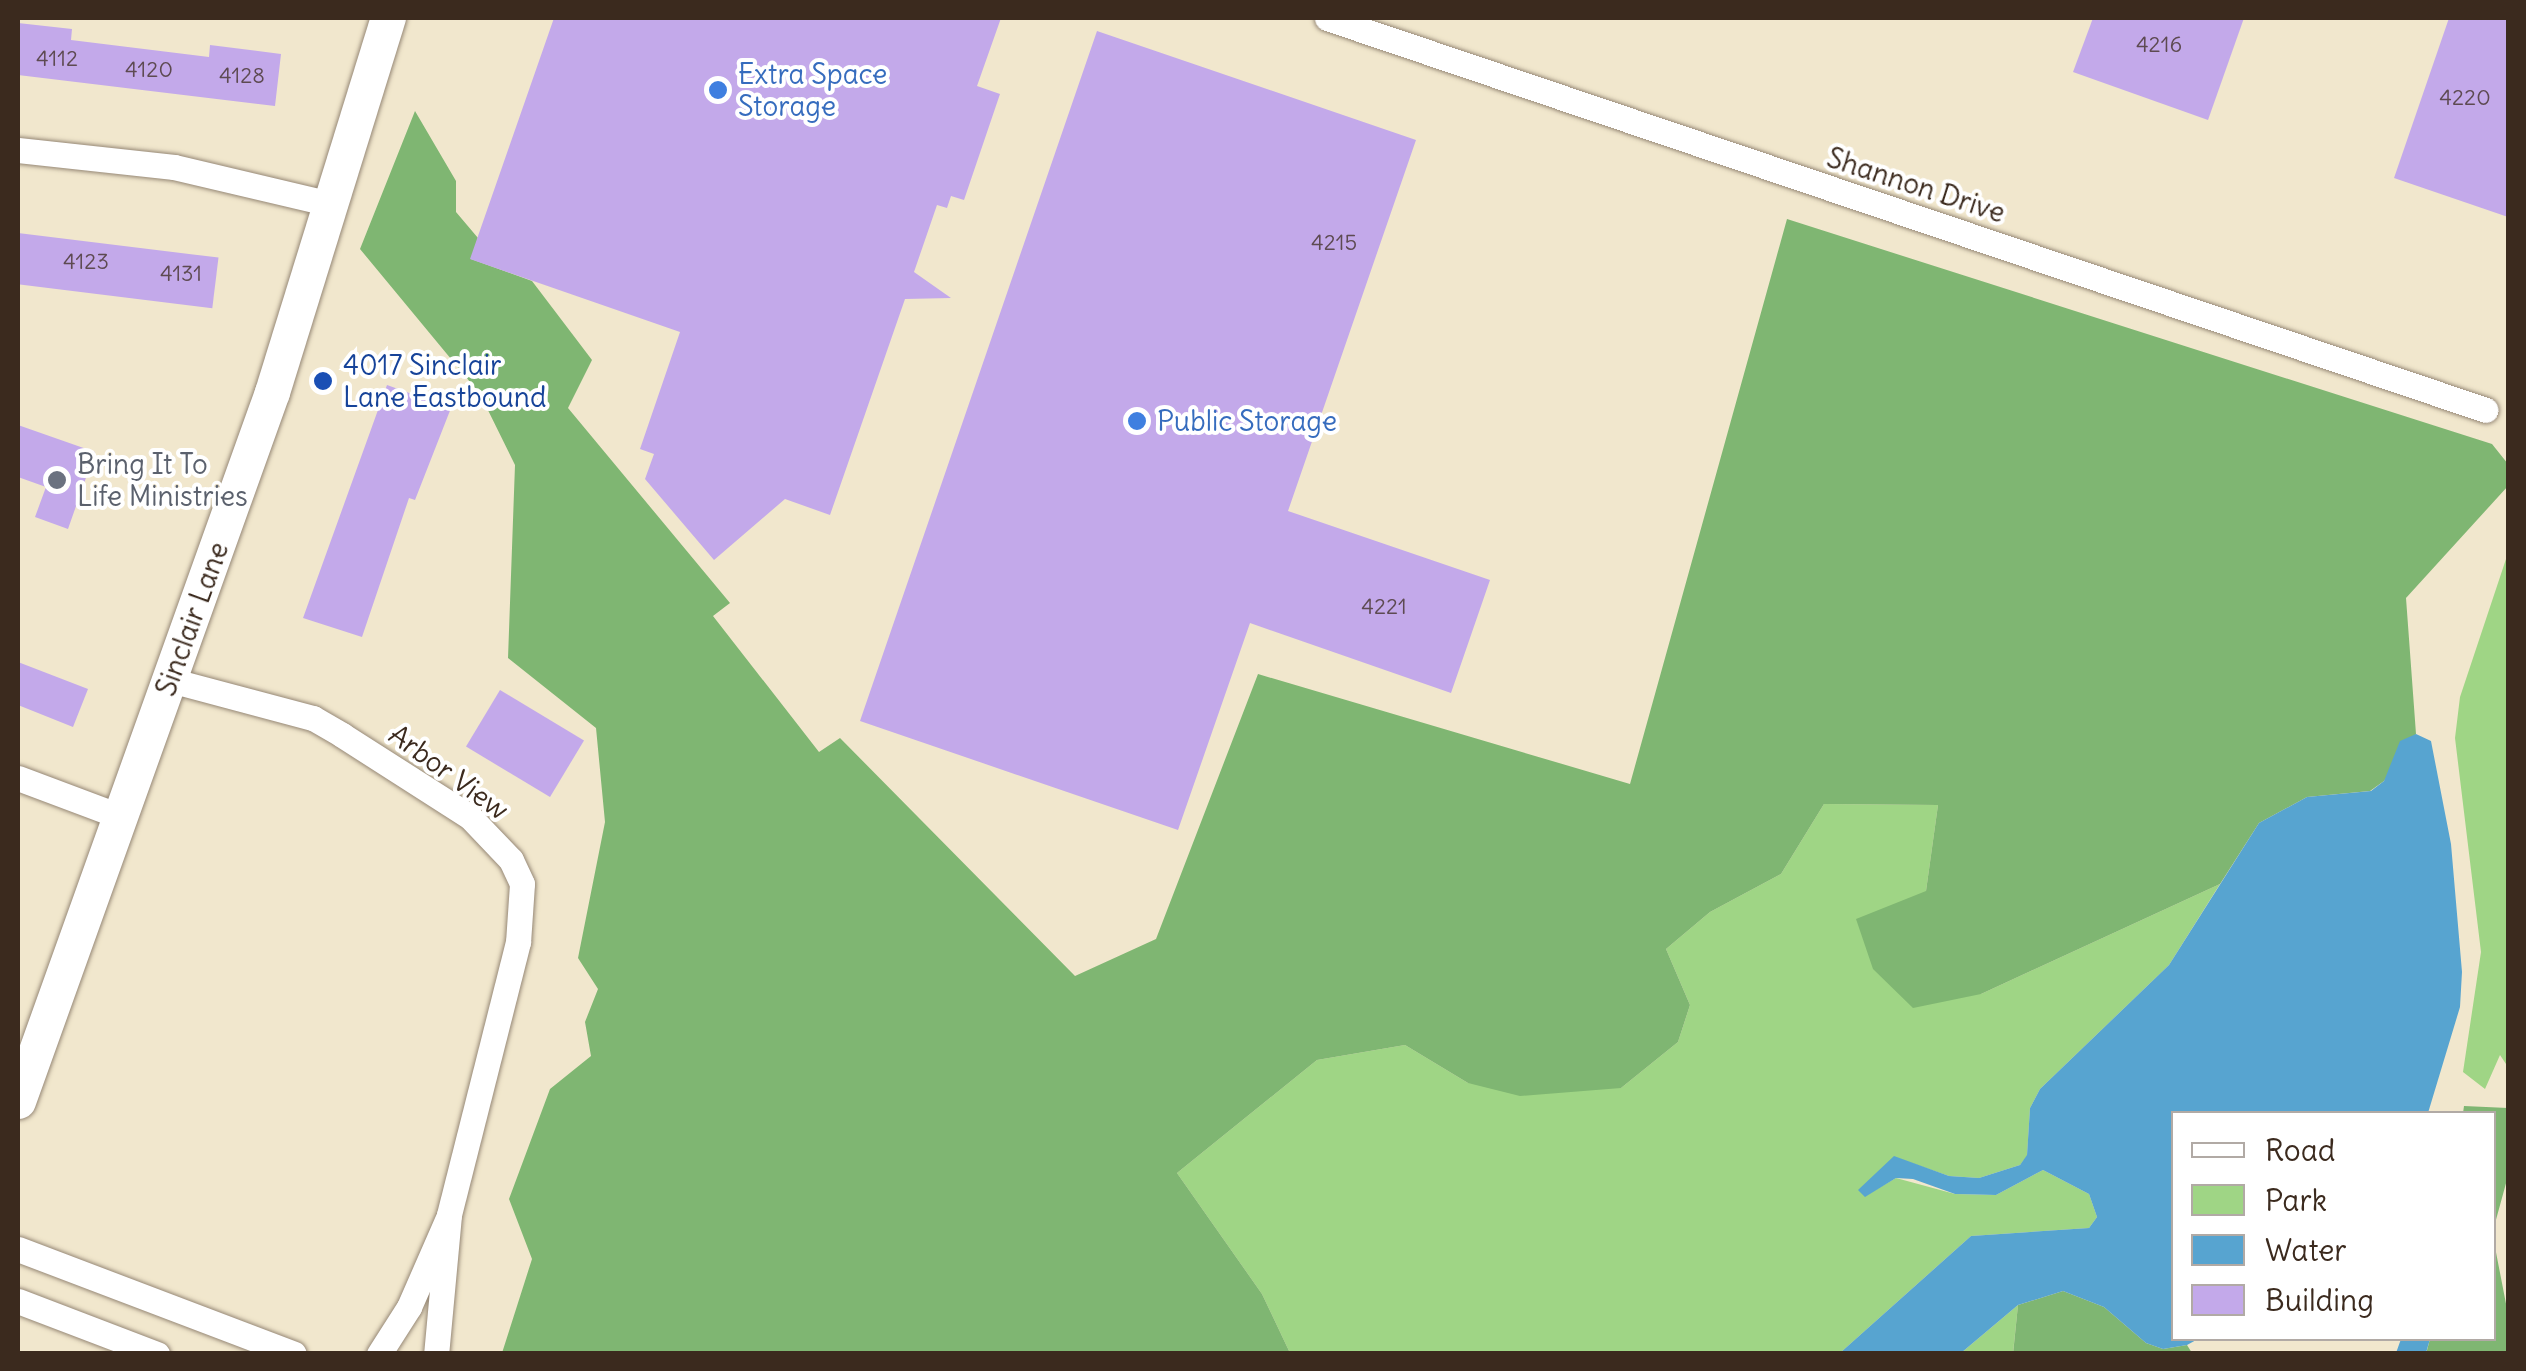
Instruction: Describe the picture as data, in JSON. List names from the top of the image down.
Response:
{
  "streets": {
    "main road": ["Sinclair Lane"],
    "street": ["Shannon Drive", "Arbor View"]
  },
  "crossings": [
    ["Sinclair Lane", "Arbor View"]
  ],
  "places": [
    "Extra Space Storage",
    "4017 Sinclair Lane Eastbound",
    "Public Storage",
    "Bring It To Life Ministries"
  ],
  "house_numbers": [
    "4216",
    "4112",
    "4120",
    "4128",
    "4220",
    "4215",
    "4123",
    "4131",
    "4221"
  ],
  "legend": [
    "Road",
    "Park",
    "Water",
    "Building"
  ]
}
